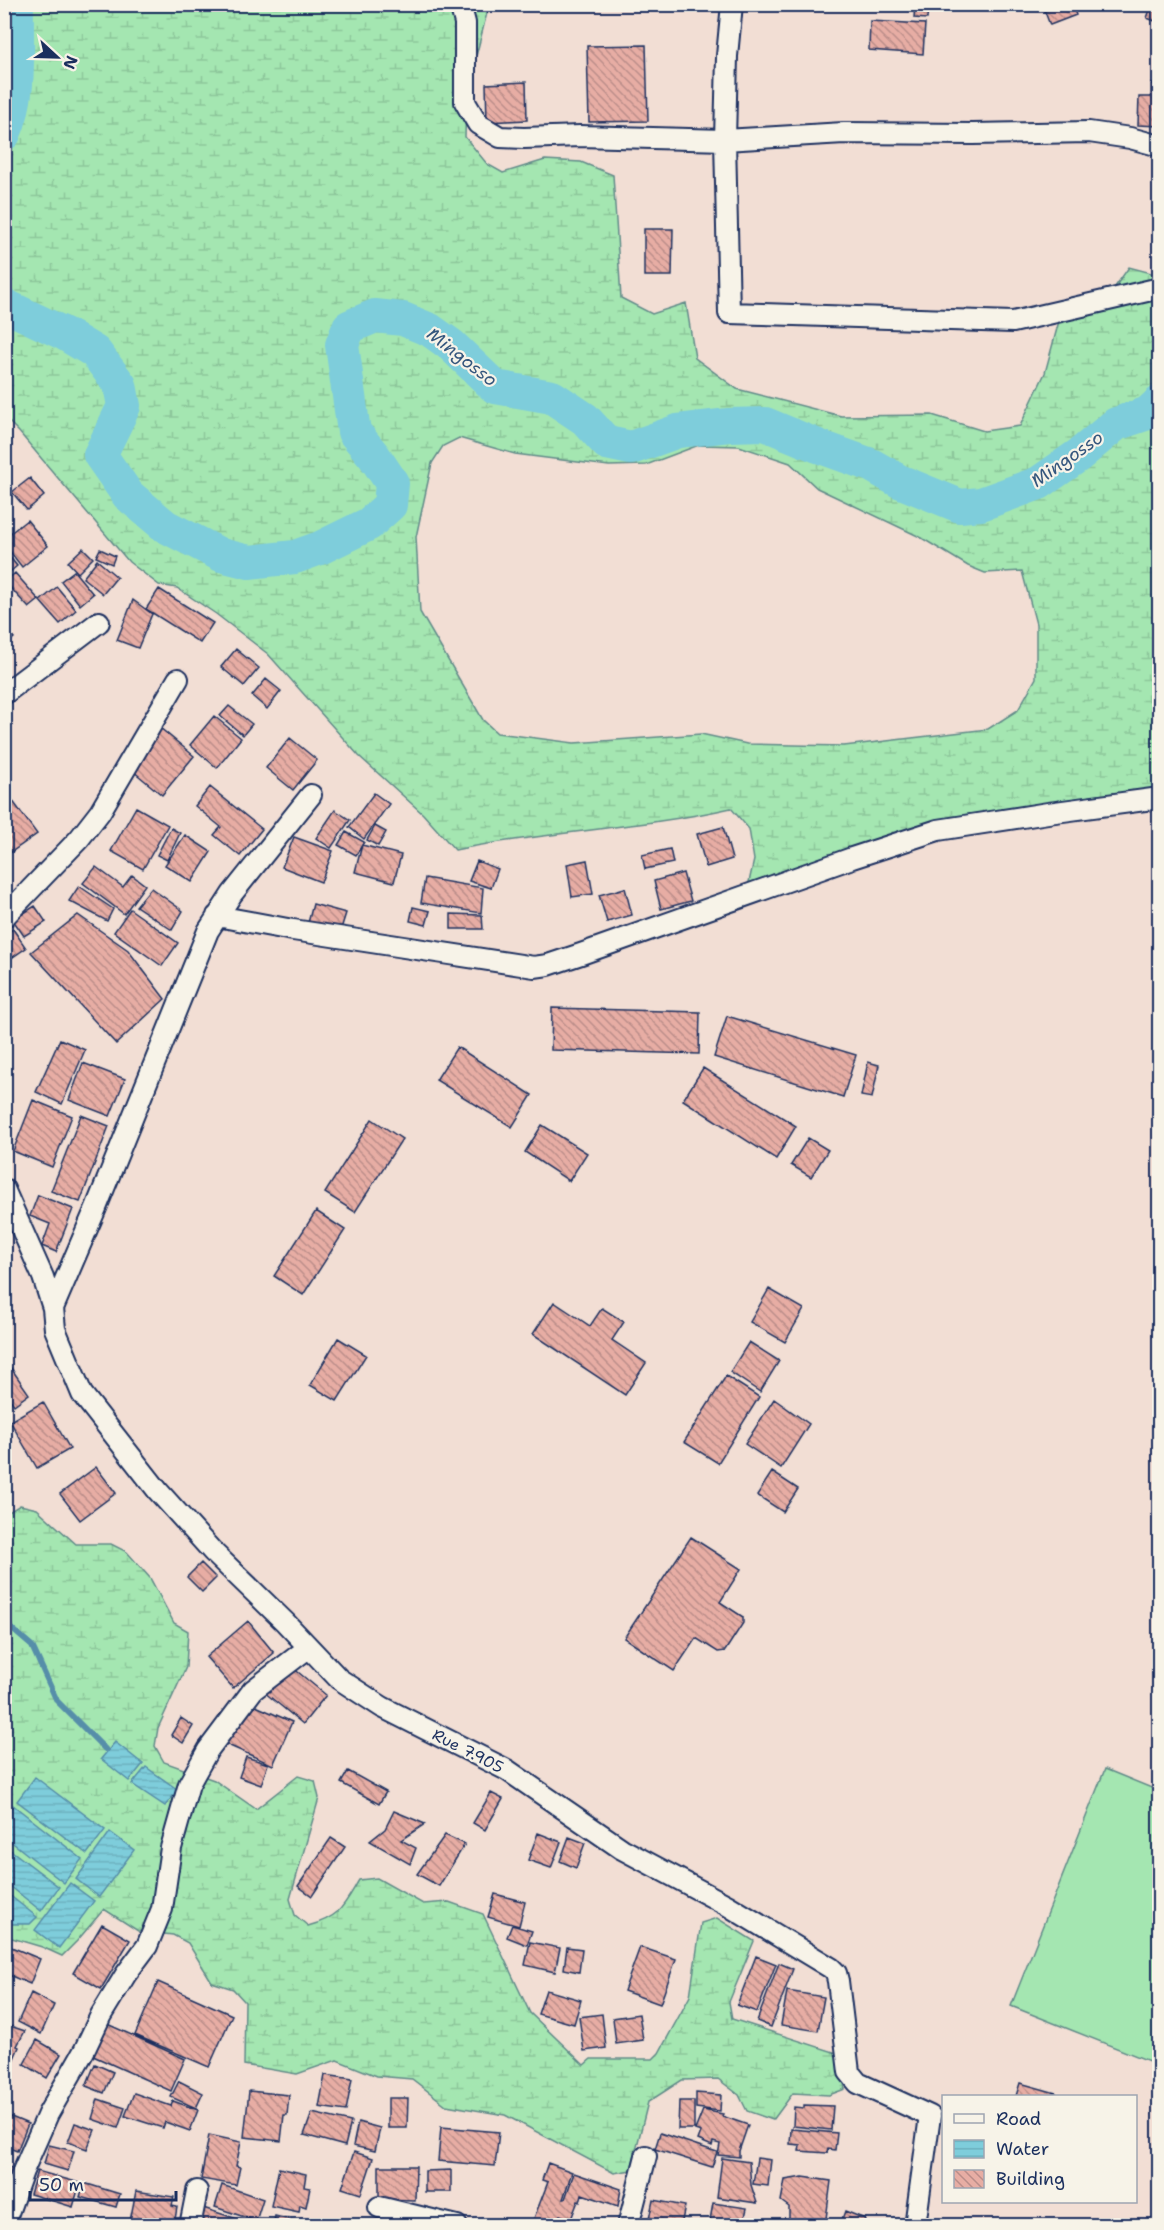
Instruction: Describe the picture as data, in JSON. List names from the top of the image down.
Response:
{
  "streets": {
    "street": ["Rue 7.905"]
  },
  "water": ["Mingosso"],
  "legend": ["Road", "Water", "Building"],
  "scale_bar": "50 m",
  "north": "right"
}
